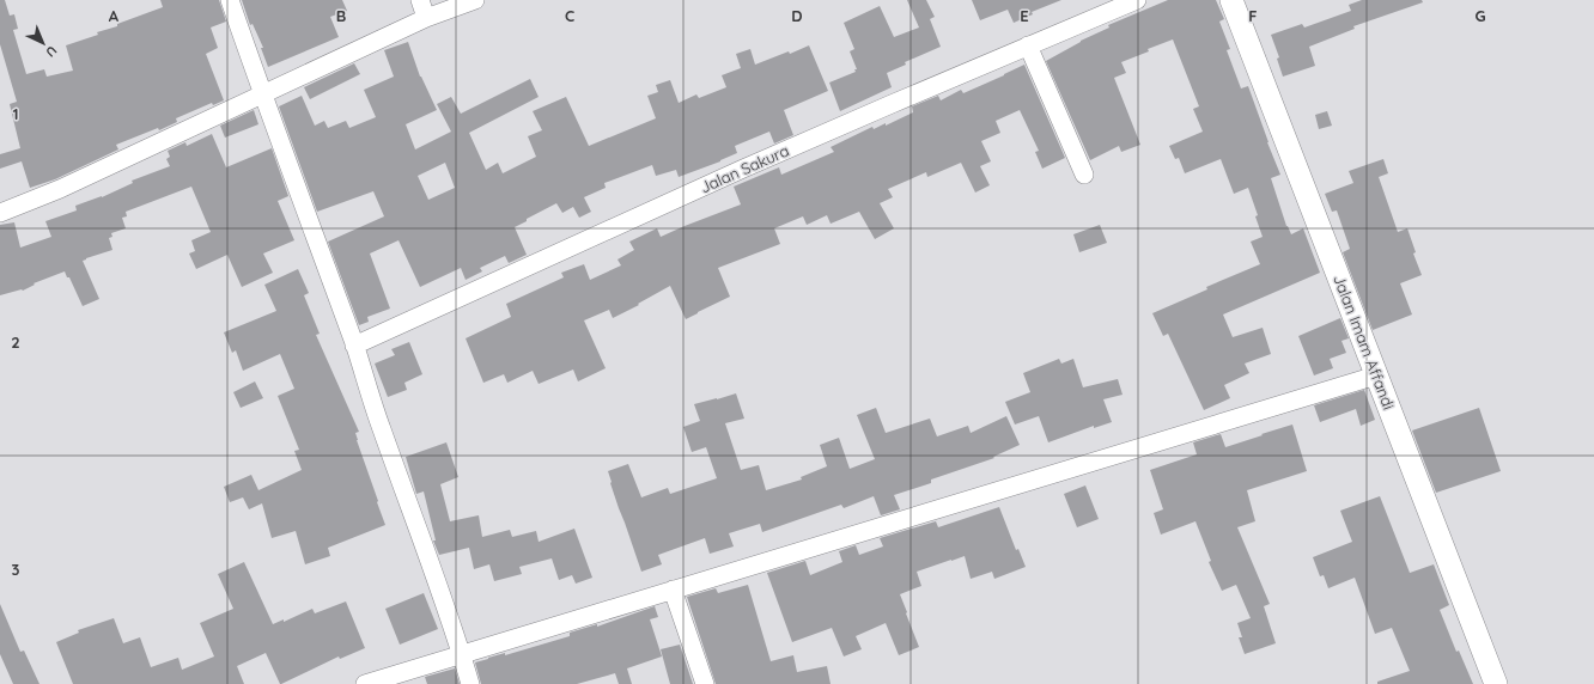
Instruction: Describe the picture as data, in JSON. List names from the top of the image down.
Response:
{
  "streets": {
    "street": ["Jalan Sakura", "Jalan Imam Affandi"]
  },
  "north": "bottom right",
  "grid": {
    "columns": [
      "A",
      "B",
      "C",
      "D",
      "E",
      "F",
      "G"
    ],
    "rows": ["1", "2", "3"]
  }
}
